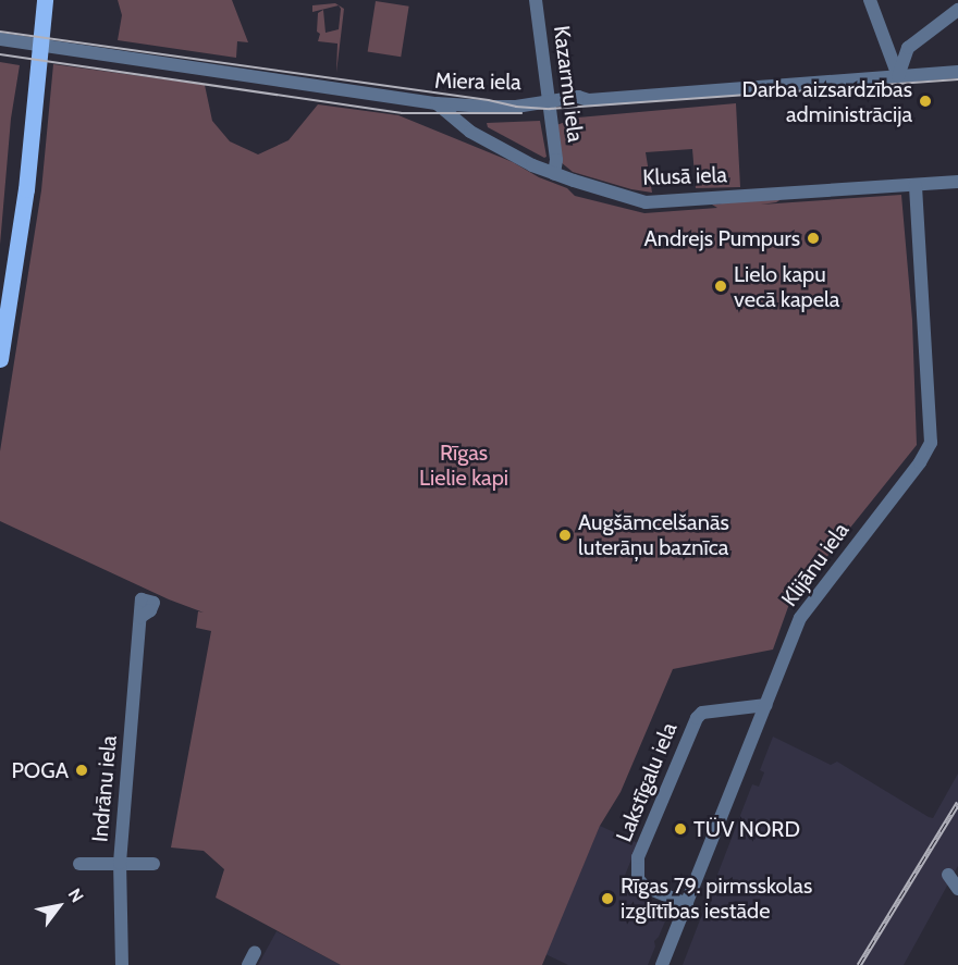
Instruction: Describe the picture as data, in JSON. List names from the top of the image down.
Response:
{
  "streets": {
    "street": [
      "Miera iela",
      "Kazarmu iela",
      "Klusā iela",
      "Klijānu iela",
      "Lakstīgalu iela",
      "Indrānu iela"
    ]
  },
  "crossings": [
    ["Miera iela", "Kazarmu iela"],
    ["Miera iela", "Klusā iela"],
    ["Kazarmu iela", "Klusā iela"],
    ["Klusā iela", "Klijānu iela"],
    ["Klijānu iela", "Lakstīgalu iela"]
  ],
  "parks": ["Rīgas Lielie kapi"],
  "places": [
    "Darba aizsardzības administrācija",
    "Andrejs Pumpurs",
    "Lielo kapu vecā kapela",
    "Augšāmcelšanās luterāņu baznīca",
    "POGA",
    "TÜV NORD",
    "Rīgas 79. pirmsskolas izglītības iestāde"
  ],
  "north": "top right"
}
